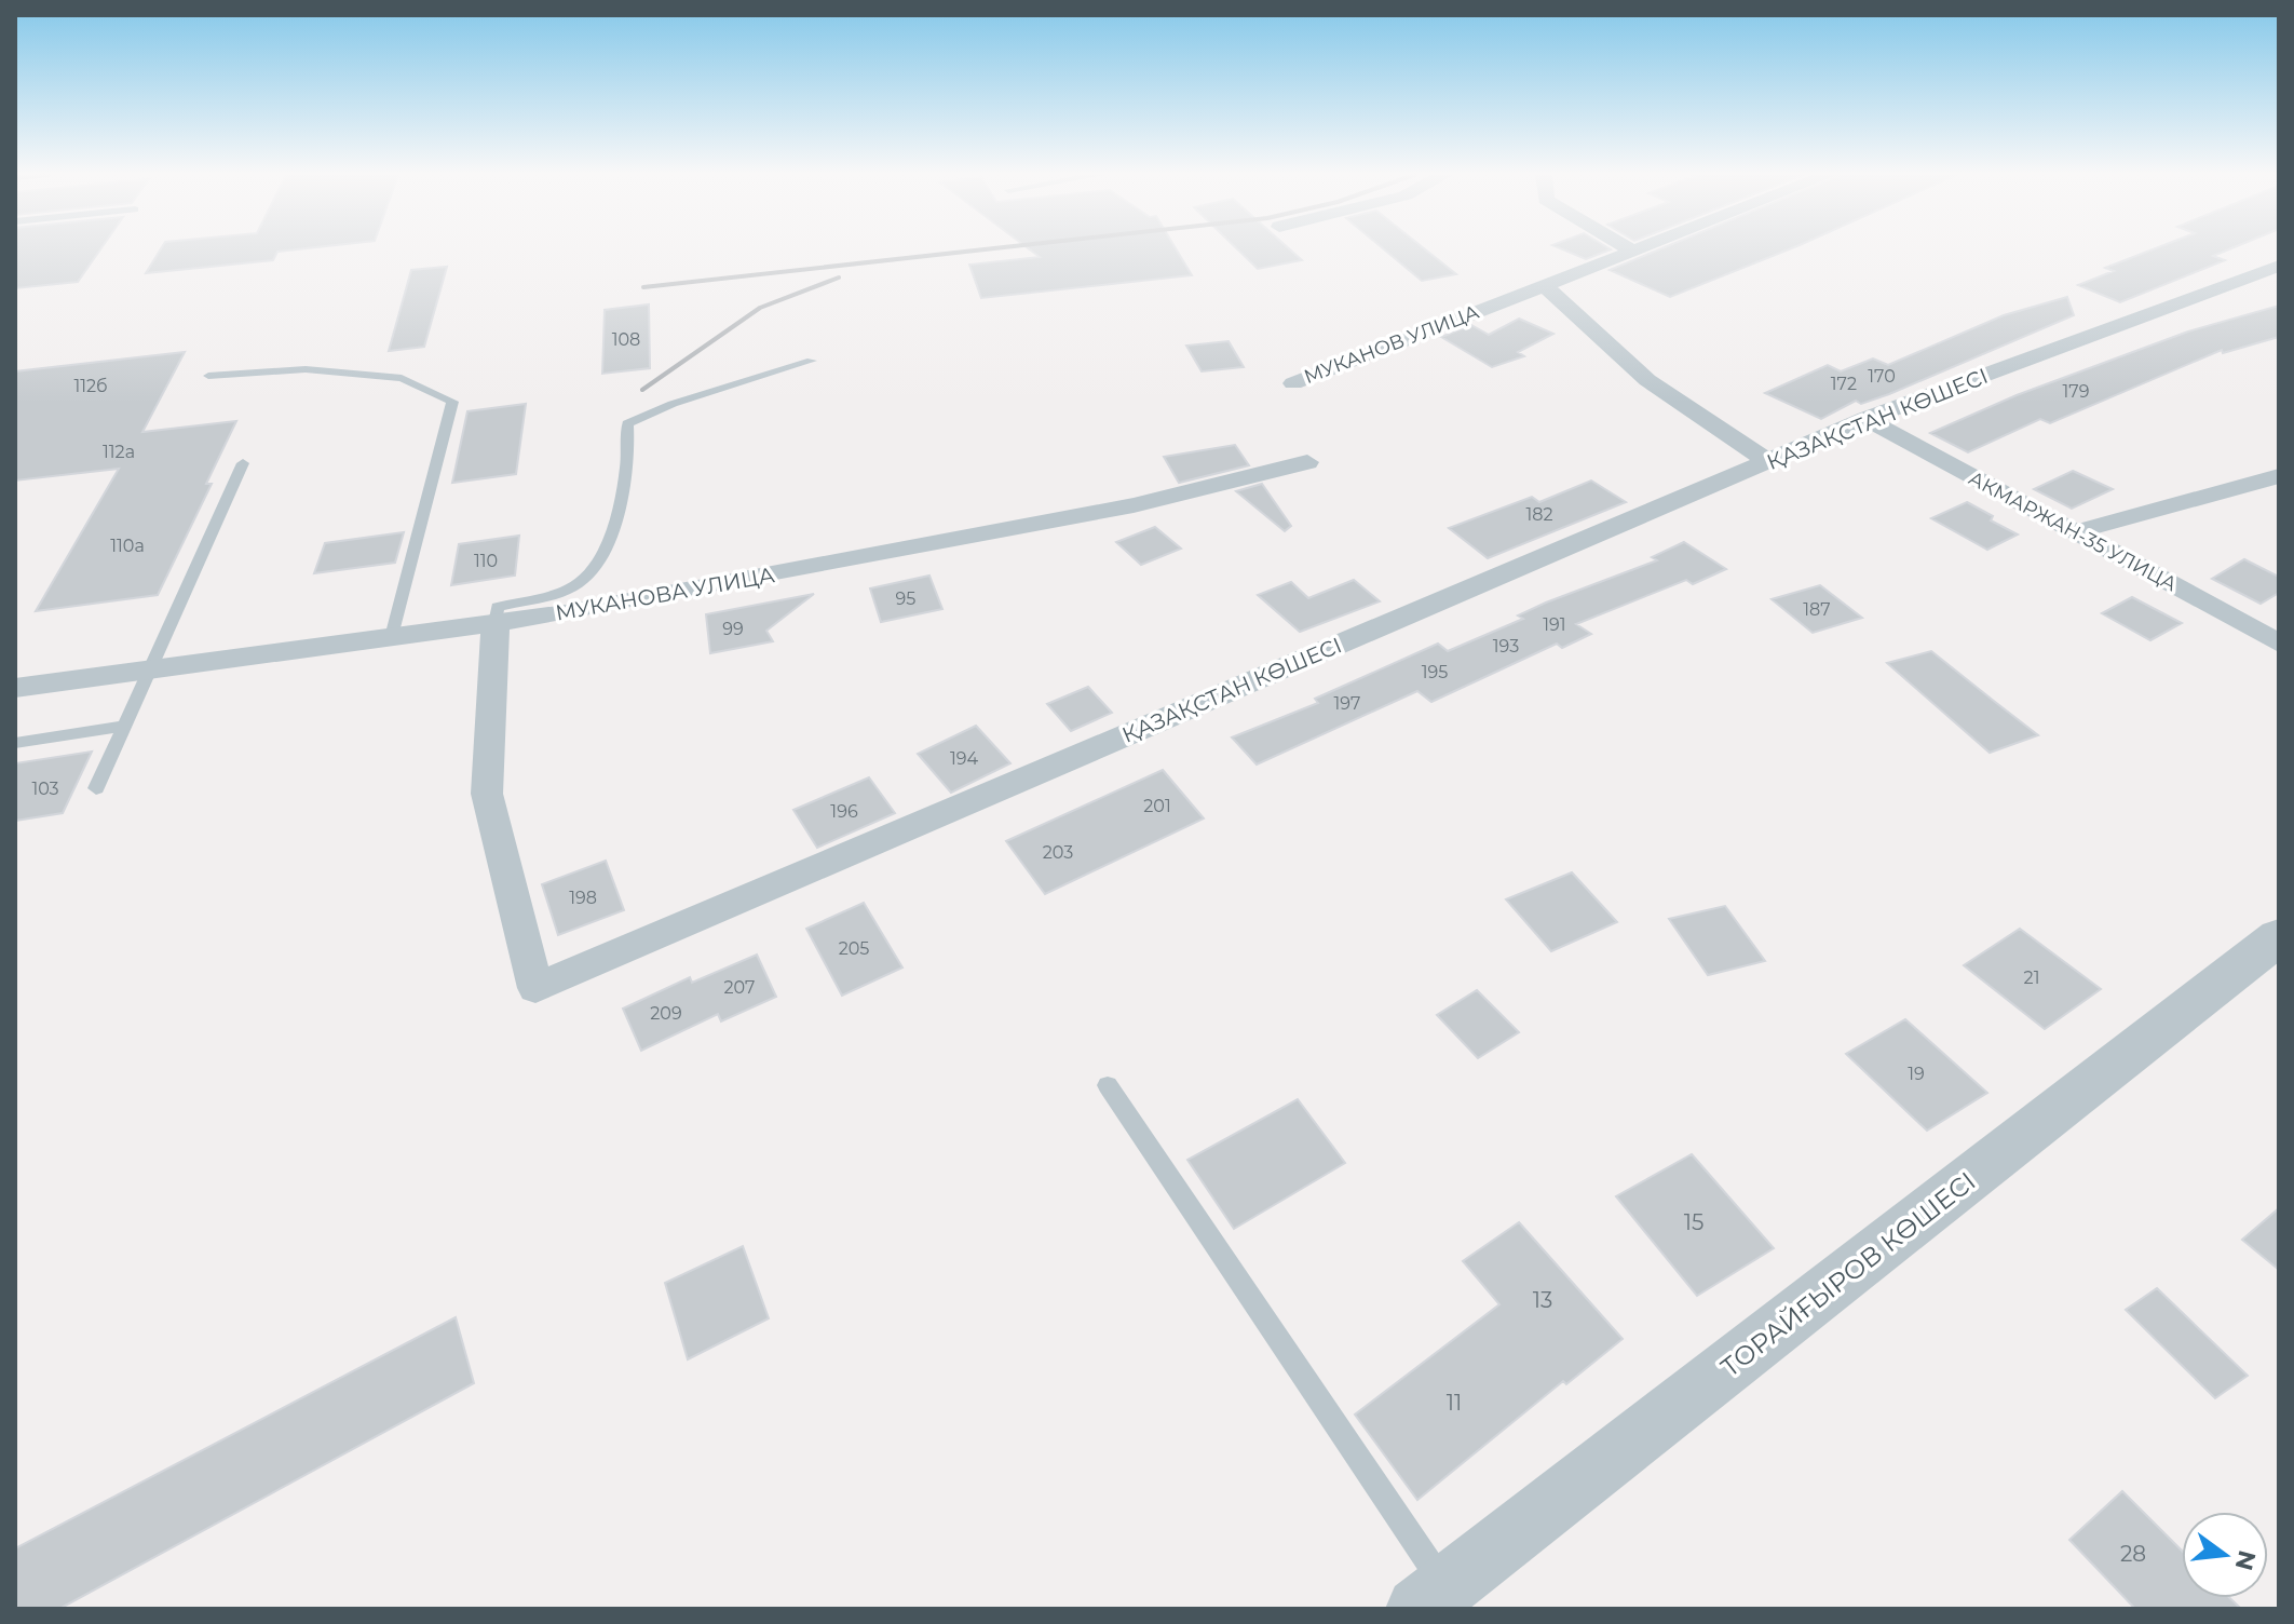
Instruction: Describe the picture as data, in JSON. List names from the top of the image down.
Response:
{
  "streets": {
    "street": [
      "МУКАНОВ УЛИЦА",
      "ҚАЗАҚСТАН КӨШЕСІ",
      "АКМАРЖАН-35 УЛИЦА",
      "МУКАНОВА УЛИЦА",
      "ТОРАЙҒЫРОВ КӨШЕСІ"
    ]
  },
  "crossings": [
    ["ҚАЗАҚСТАН КӨШЕСІ", "АКМАРЖАН-35 УЛИЦА"],
    ["ҚАЗАҚСТАН КӨШЕСІ", "МУКАНОВА УЛИЦА"]
  ],
  "house_numbers": [
    "108",
    "170",
    "172",
    "112б",
    "179",
    "112а",
    "182",
    "110а",
    "110",
    "95",
    "187",
    "191",
    "99",
    "193",
    "195",
    "197",
    "194",
    "103",
    "201",
    "196",
    "203",
    "198",
    "205",
    "21",
    "207",
    "209",
    "19",
    "15",
    "13",
    "11",
    "28"
  ],
  "north": "right"
}
